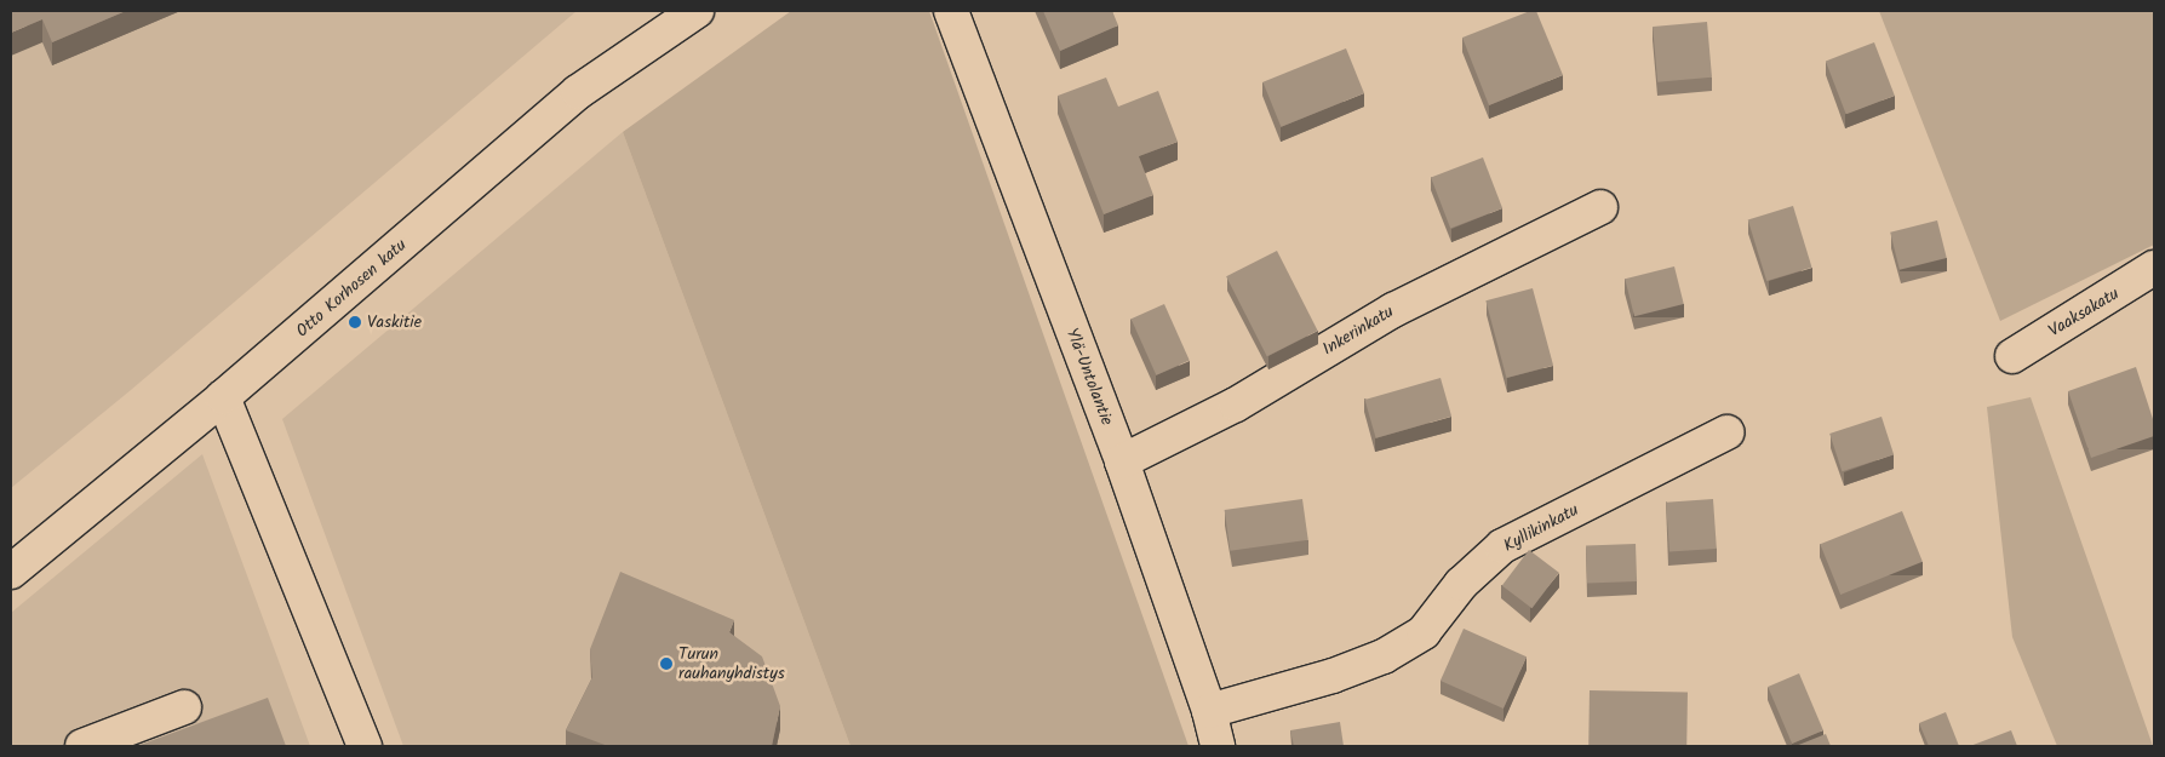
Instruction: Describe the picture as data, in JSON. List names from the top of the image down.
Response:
{
  "streets": {
    "street": [
      "Otto Korhosen katu",
      "Vaaksakatu",
      "Inkerinkatu",
      "Ylä-Untolantie",
      "Kyllikinkatu"
    ]
  },
  "crossings": [
    ["Inkerinkatu", "Ylä-Untolantie"],
    ["Ylä-Untolantie", "Kyllikinkatu"]
  ],
  "places": ["Vaskitie", "Turun rauhanyhdistys"]
}
